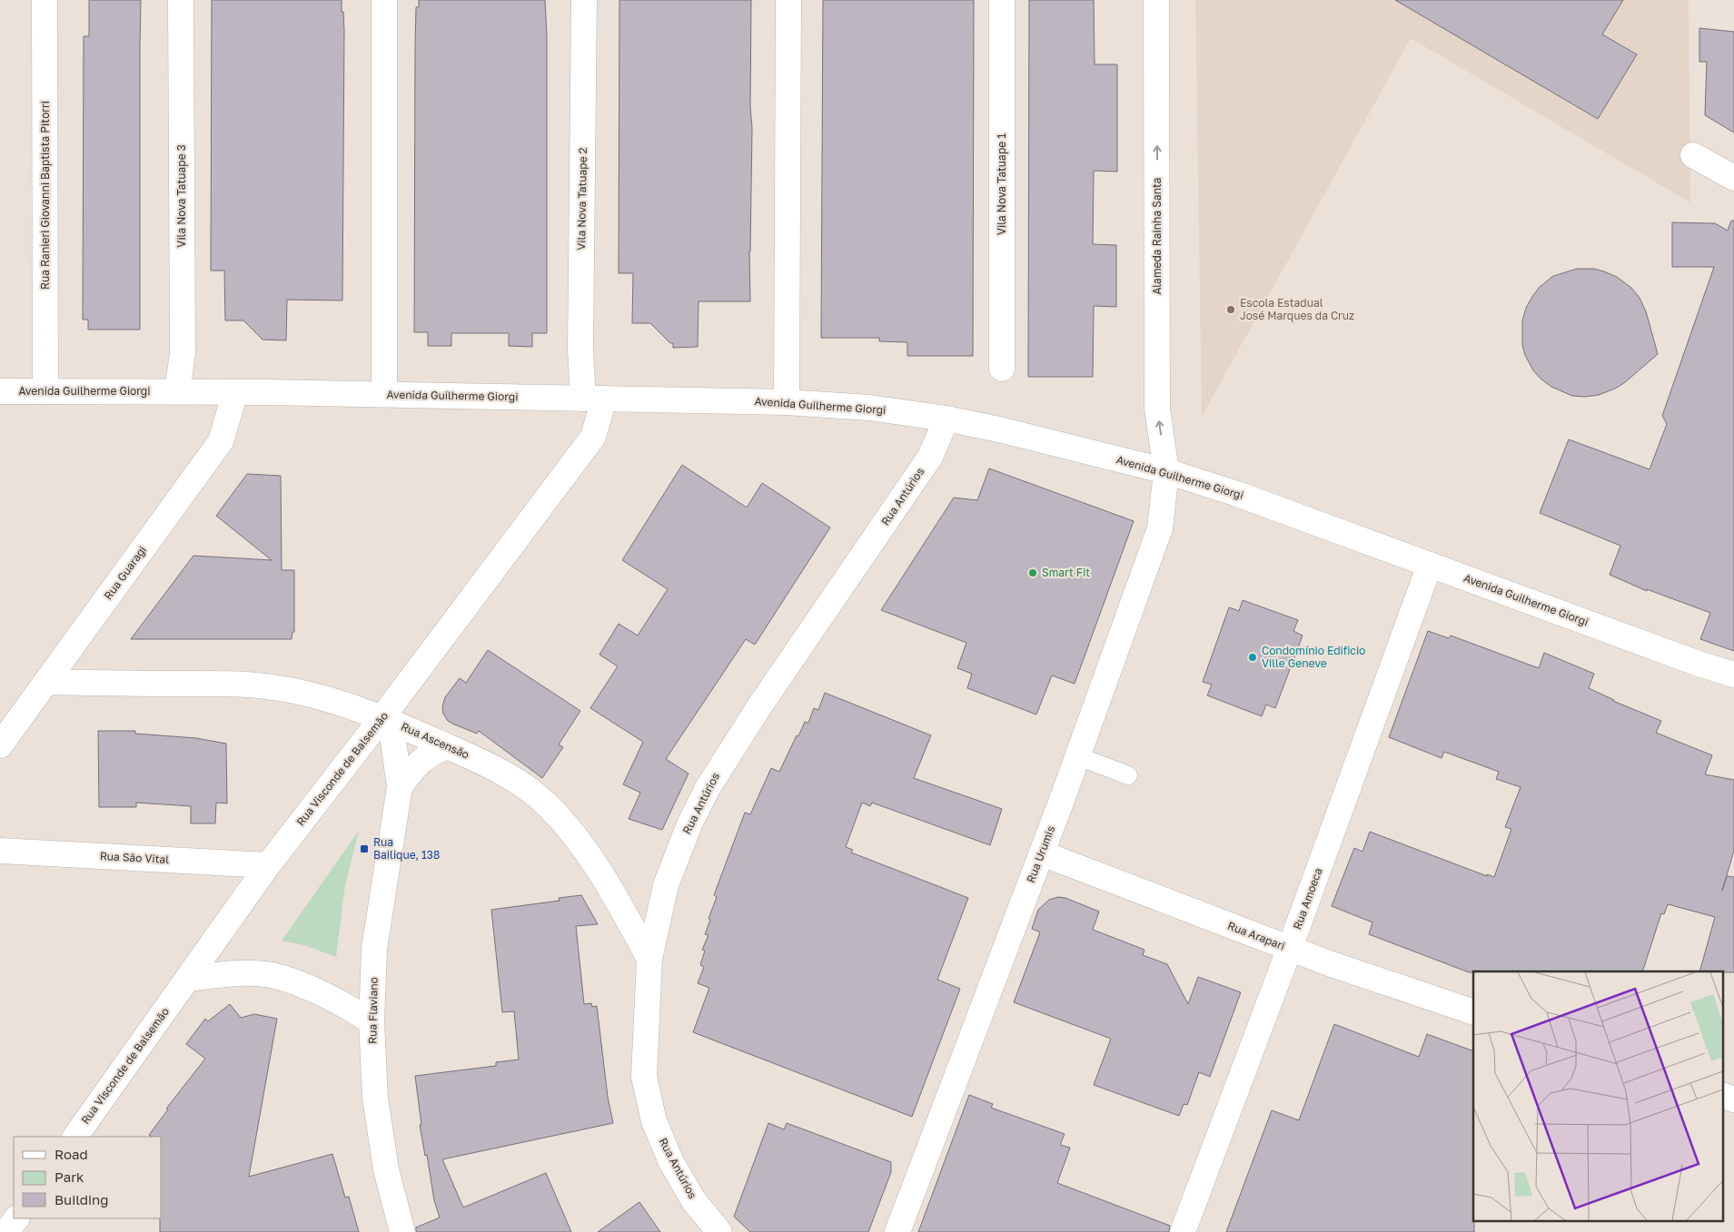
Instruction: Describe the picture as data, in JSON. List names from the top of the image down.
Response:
{
  "streets": {
    "street": [
      "Vila Nova Tatuape 1",
      "Rua Ranieri Giovanni Baptista Pitorri",
      "Vila Nova Tatuape 3",
      "Vila Nova Tatuape 2",
      "Alameda Rainha Santa",
      "Avenida Guilherme Giorgi",
      "Rua Antúrios",
      "Rua Guaragi",
      "Rua Ascensão",
      "Rua Visconde de Balsemão",
      "Rua Urumis",
      "Rua São Vital",
      "Rua Amoeca",
      "Rua Arapari",
      "Rua Flaviano"
    ]
  },
  "crossings": [
    ["Rua Ranieri Giovanni Baptista Pitorri", "Avenida Guilherme Giorgi"],
    ["Vila Nova Tatuape 3", "Avenida Guilherme Giorgi"],
    ["Vila Nova Tatuape 2", "Avenida Guilherme Giorgi"],
    ["Vila Nova Tatuape 2", "Rua Visconde de Balsemão"],
    ["Alameda Rainha Santa", "Avenida Guilherme Giorgi"],
    ["Alameda Rainha Santa", "Rua Urumis"],
    ["Avenida Guilherme Giorgi", "Rua Antúrios"],
    ["Avenida Guilherme Giorgi", "Rua Guaragi"],
    ["Avenida Guilherme Giorgi", "Rua Visconde de Balsemão"],
    ["Avenida Guilherme Giorgi", "Rua Urumis"],
    ["Avenida Guilherme Giorgi", "Rua Amoeca"],
    ["Rua Antúrios", "Rua Ascensão"],
    ["Rua Guaragi", "Rua Ascensão"],
    ["Rua Ascensão", "Rua Visconde de Balsemão"],
    ["Rua Ascensão", "Rua Flaviano"],
    ["Rua Visconde de Balsemão", "Rua São Vital"],
    ["Rua Visconde de Balsemão", "Rua Flaviano"],
    ["Rua Urumis", "Rua Arapari"],
    ["Rua Amoeca", "Rua Arapari"]
  ],
  "one_way": ["Alameda Rainha Santa"],
  "places": {
    "other": ["Escola Estadual José Marques da Cruz", "Smart Fit", "Condomínio Edificio Ville Geneve"],
    "transit": ["Rua Bailique, 138"]
  },
  "legend": ["Road", "Park", "Building"]
}
